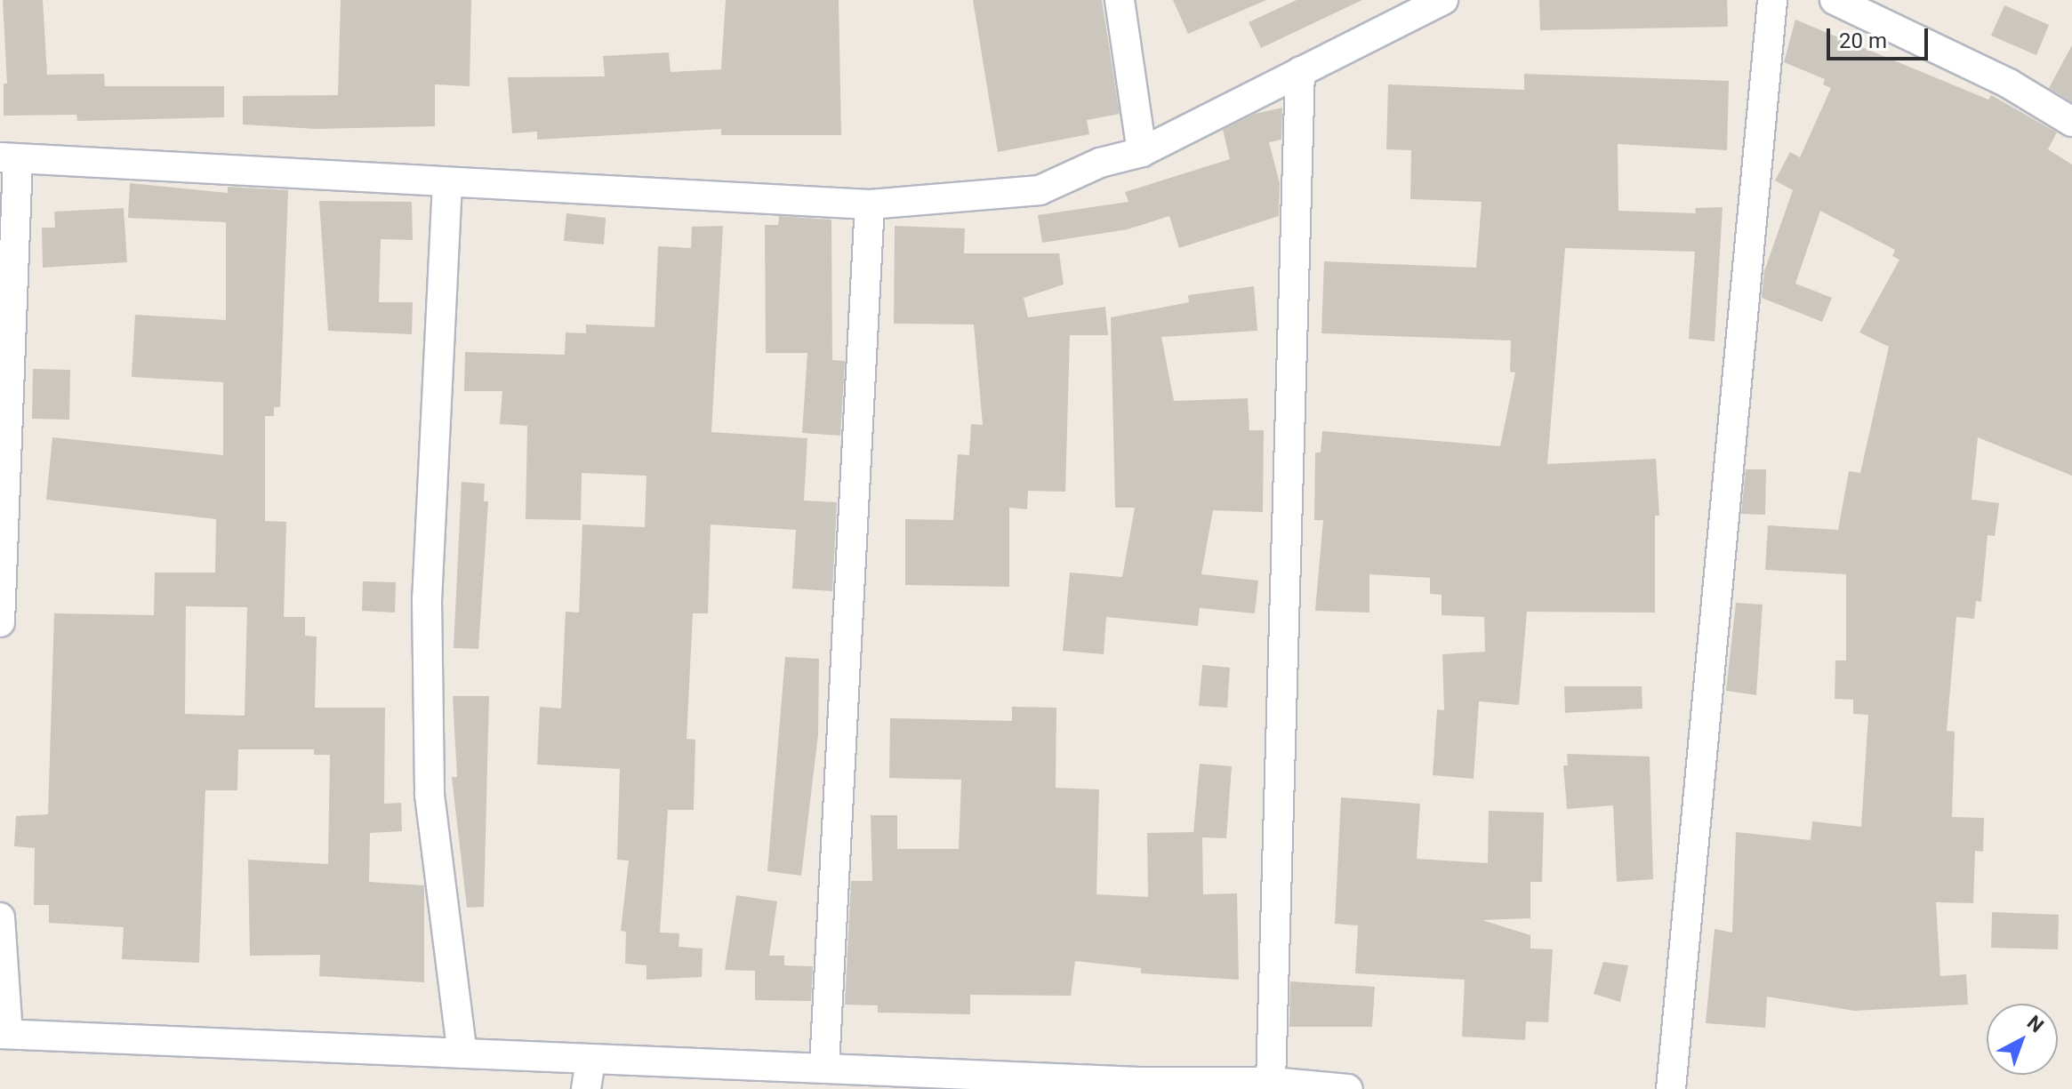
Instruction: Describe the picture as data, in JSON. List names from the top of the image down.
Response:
{
  "scale_bar": "20 m",
  "north": "top right"
}
